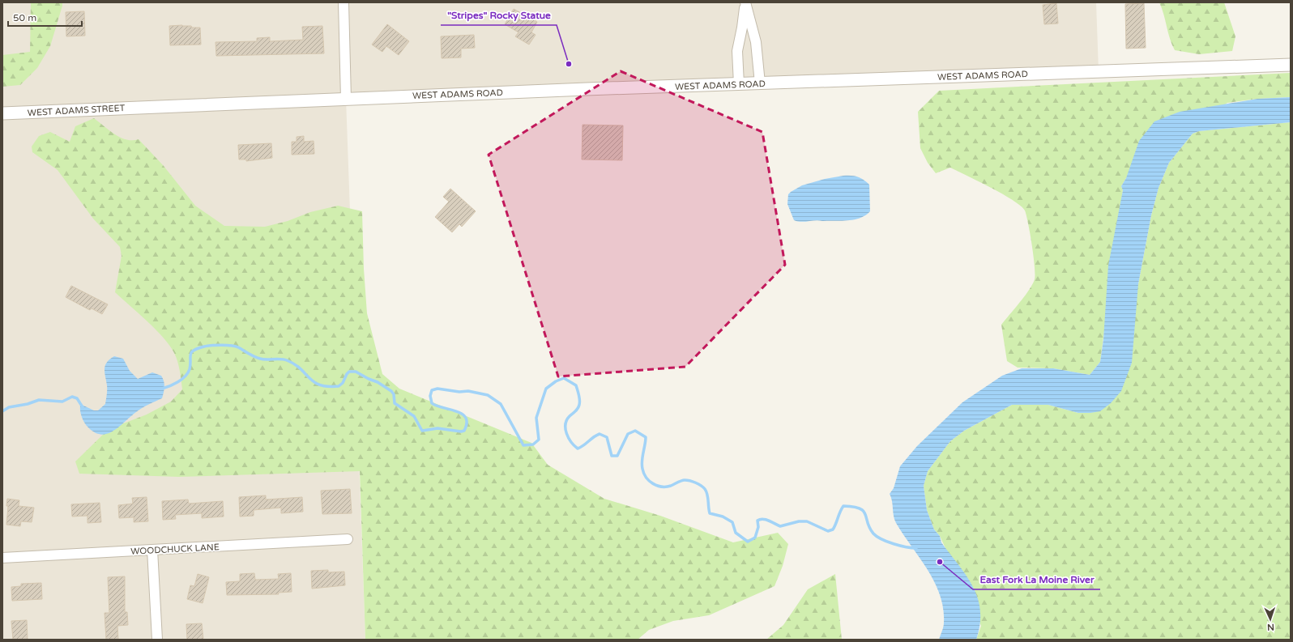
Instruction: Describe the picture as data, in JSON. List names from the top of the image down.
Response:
{
  "streets": {
    "street": ["WEST ADAMS ROAD", "WEST ADAMS STREET", "WOODCHUCK LANE"]
  },
  "crossings": [
    ["WEST ADAMS ROAD", "WEST ADAMS STREET"]
  ],
  "places": ["\"Stripes\" Rocky Statue", "East Fork La Moine River"],
  "scale_bar": "50 m",
  "north": "bottom"
}
